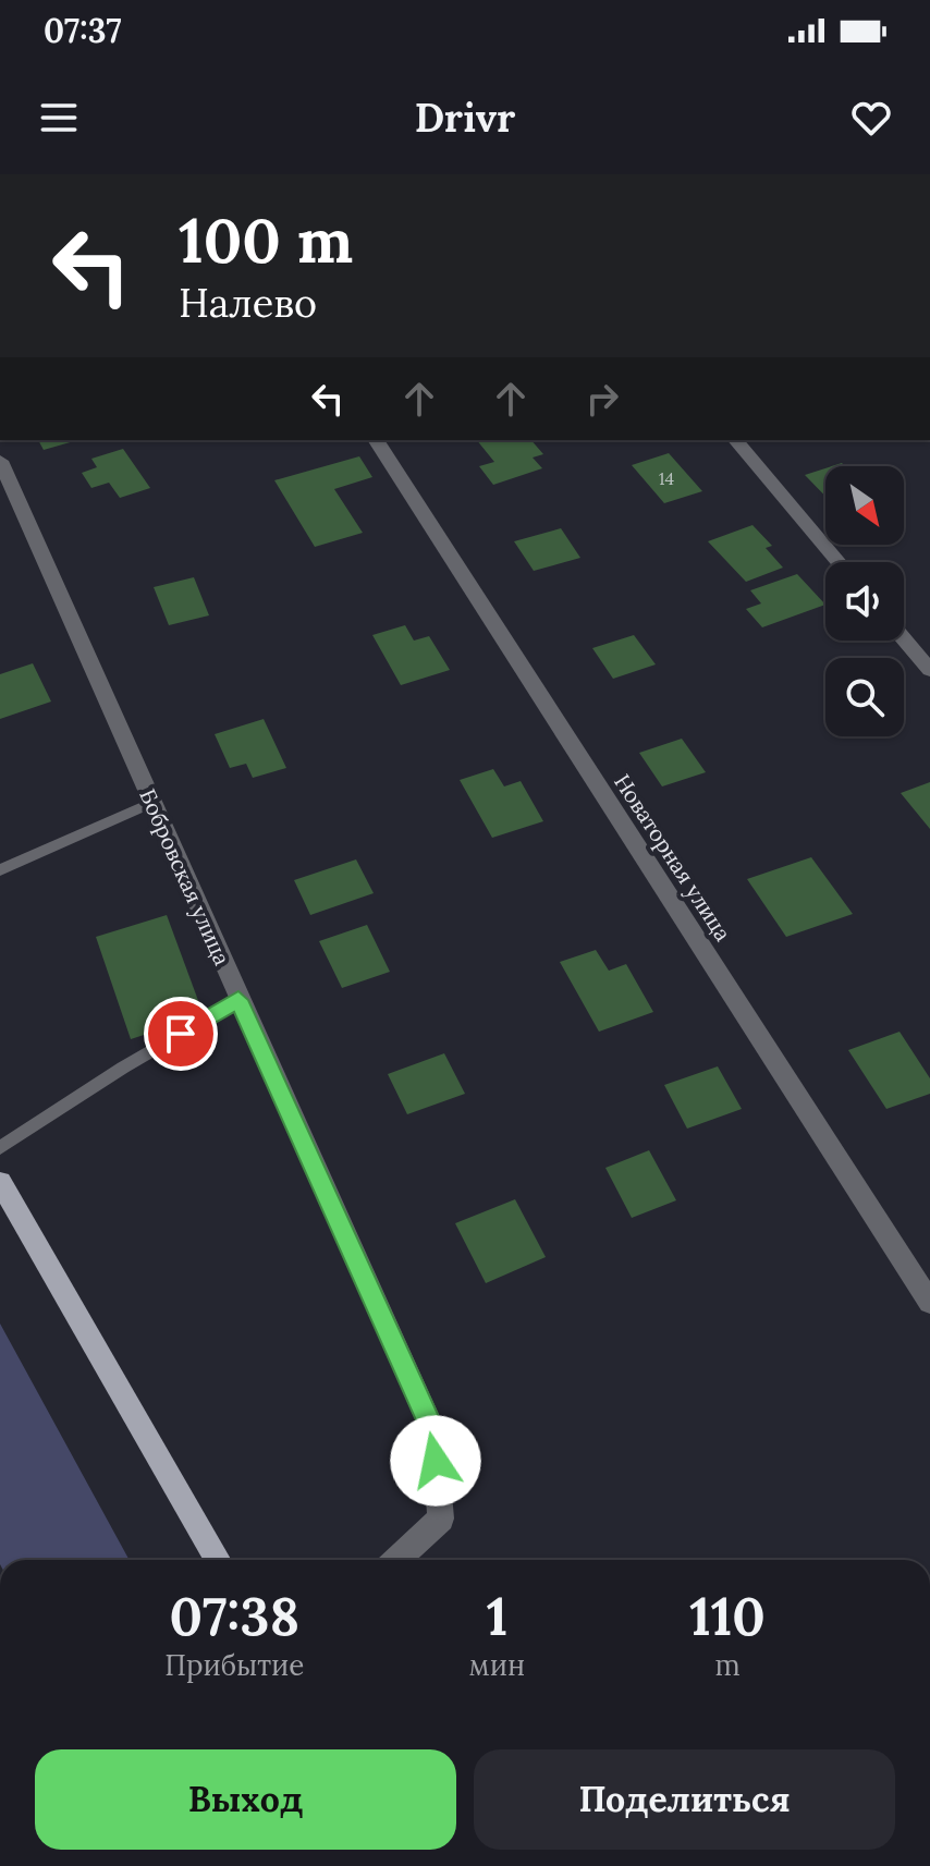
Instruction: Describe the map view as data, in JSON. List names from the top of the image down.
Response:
{
  "streets": {
    "street": ["Новаторная улица", "Бобровская улица"]
  },
  "house_numbers": ["14"],
  "north": "bottom right",
  "page": {
    "status": "07:37",
    "header": "Drivr",
    "turn": ["100 m", "Налево"],
    "eta": [
      "07:38",
      "Прибытие",
      "1",
      "мин",
      "110",
      "m"
    ],
    "buttons": ["Выход", "Поделиться"]
  }
}
